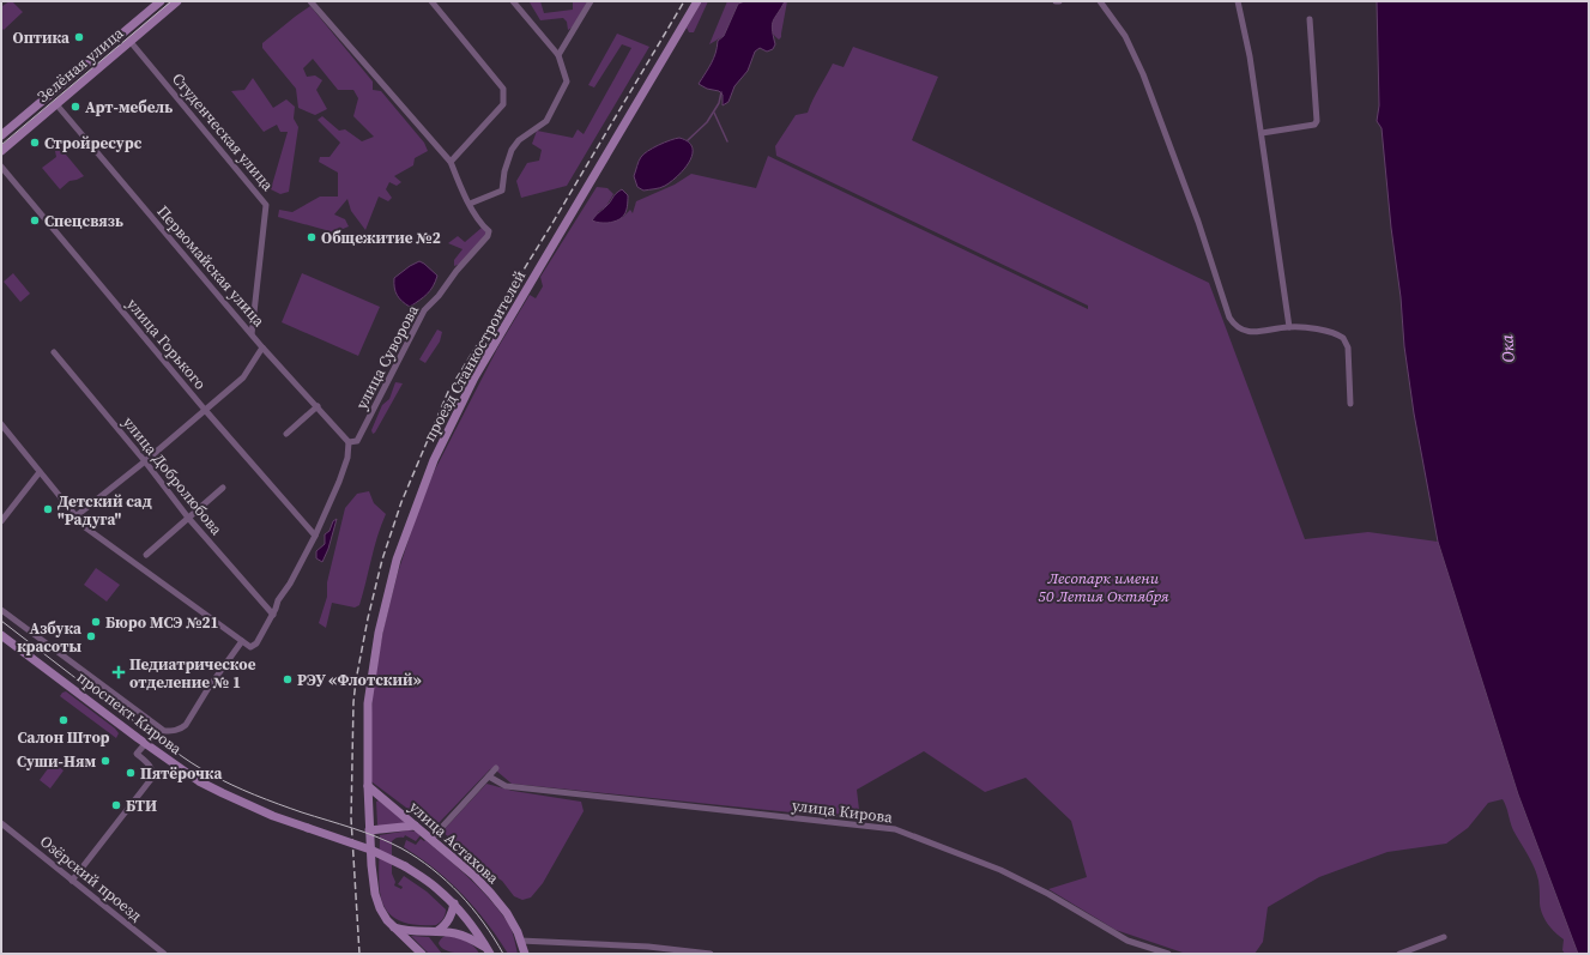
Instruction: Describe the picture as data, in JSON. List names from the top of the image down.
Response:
{
  "streets": {
    "main road": [
      "Зелёная улица",
      "проезд Станкостроителей",
      "проспект Кирова",
      "улица Астахова"
    ],
    "street": [
      "Студенческая улица",
      "Первомайская улица",
      "улица Горького",
      "улица Суворова",
      "улица Добролюбова",
      "улица Кирова",
      "Озёрский проезд"
    ]
  },
  "crossings": [
    ["Зелёная улица", "Студенческая улица"],
    ["Зелёная улица", "Первомайская улица"],
    ["Студенческая улица", "Первомайская улица"],
    ["проезд Станкостроителей", "улица Астахова"]
  ],
  "water": ["Ока"],
  "parks": ["Лесопарк имени 50 Летия Октября"],
  "places": {
    "other": [
      "Оптика",
      "Арт-мебель",
      "Стройресурс",
      "Спецсвязь",
      "Общежитие №2",
      "Детский сад \"Радуга\"",
      "Бюро МСЭ №21",
      "Азбука красоты",
      "РЭУ «Флотский»",
      "Салон Штор",
      "Суши-Ням",
      "Пятёрочка",
      "БТИ"
    ],
    "health": ["Педиатрическое отделение № 1"]
  }
}
